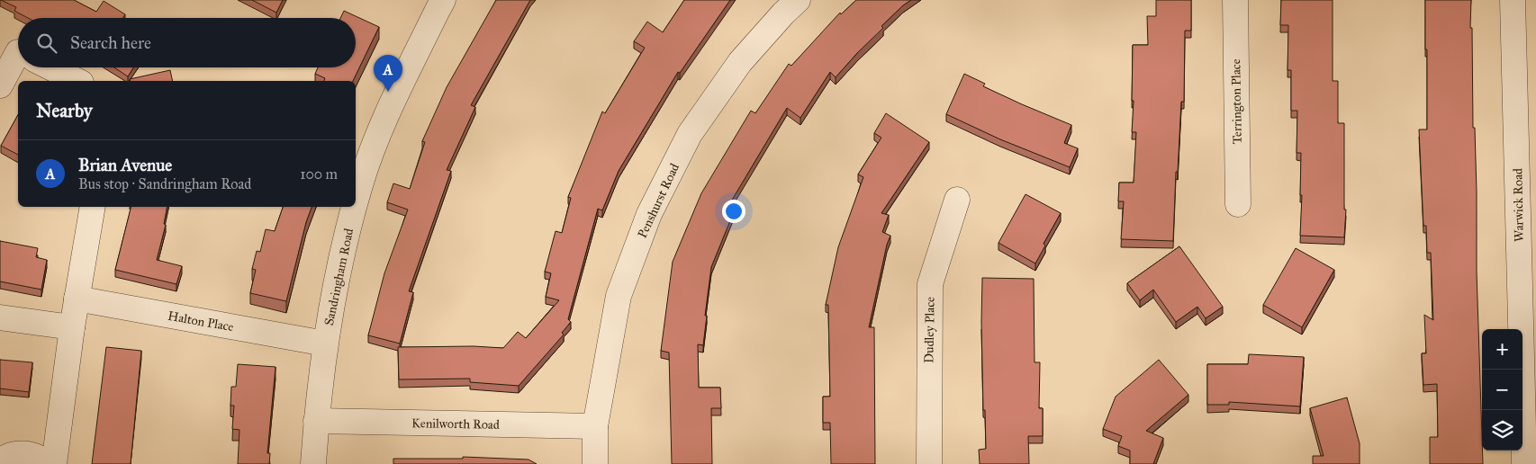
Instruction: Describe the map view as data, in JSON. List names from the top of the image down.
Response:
{
  "streets": {
    "street": [
      "Terrington Place",
      "Penshurst Road",
      "Warwick Road",
      "Sandringham Road",
      "Halton Place",
      "Dudley Place",
      "Kenilworth Road"
    ]
  },
  "crossings": [
    ["Penshurst Road", "Kenilworth Road"],
    ["Sandringham Road", "Halton Place"],
    ["Sandringham Road", "Kenilworth Road"]
  ],
  "page": {
    "search": "Search here",
    "pins": "A",
    "heading": "Nearby",
    "list": [
      {
        "mark": "A",
        "name": "Brian Avenue",
        "note": "Bus stop · Sandringham Road",
        "value": "100 m"
      }
    ],
    "map_buttons": ["+", "−"]
  }
}
